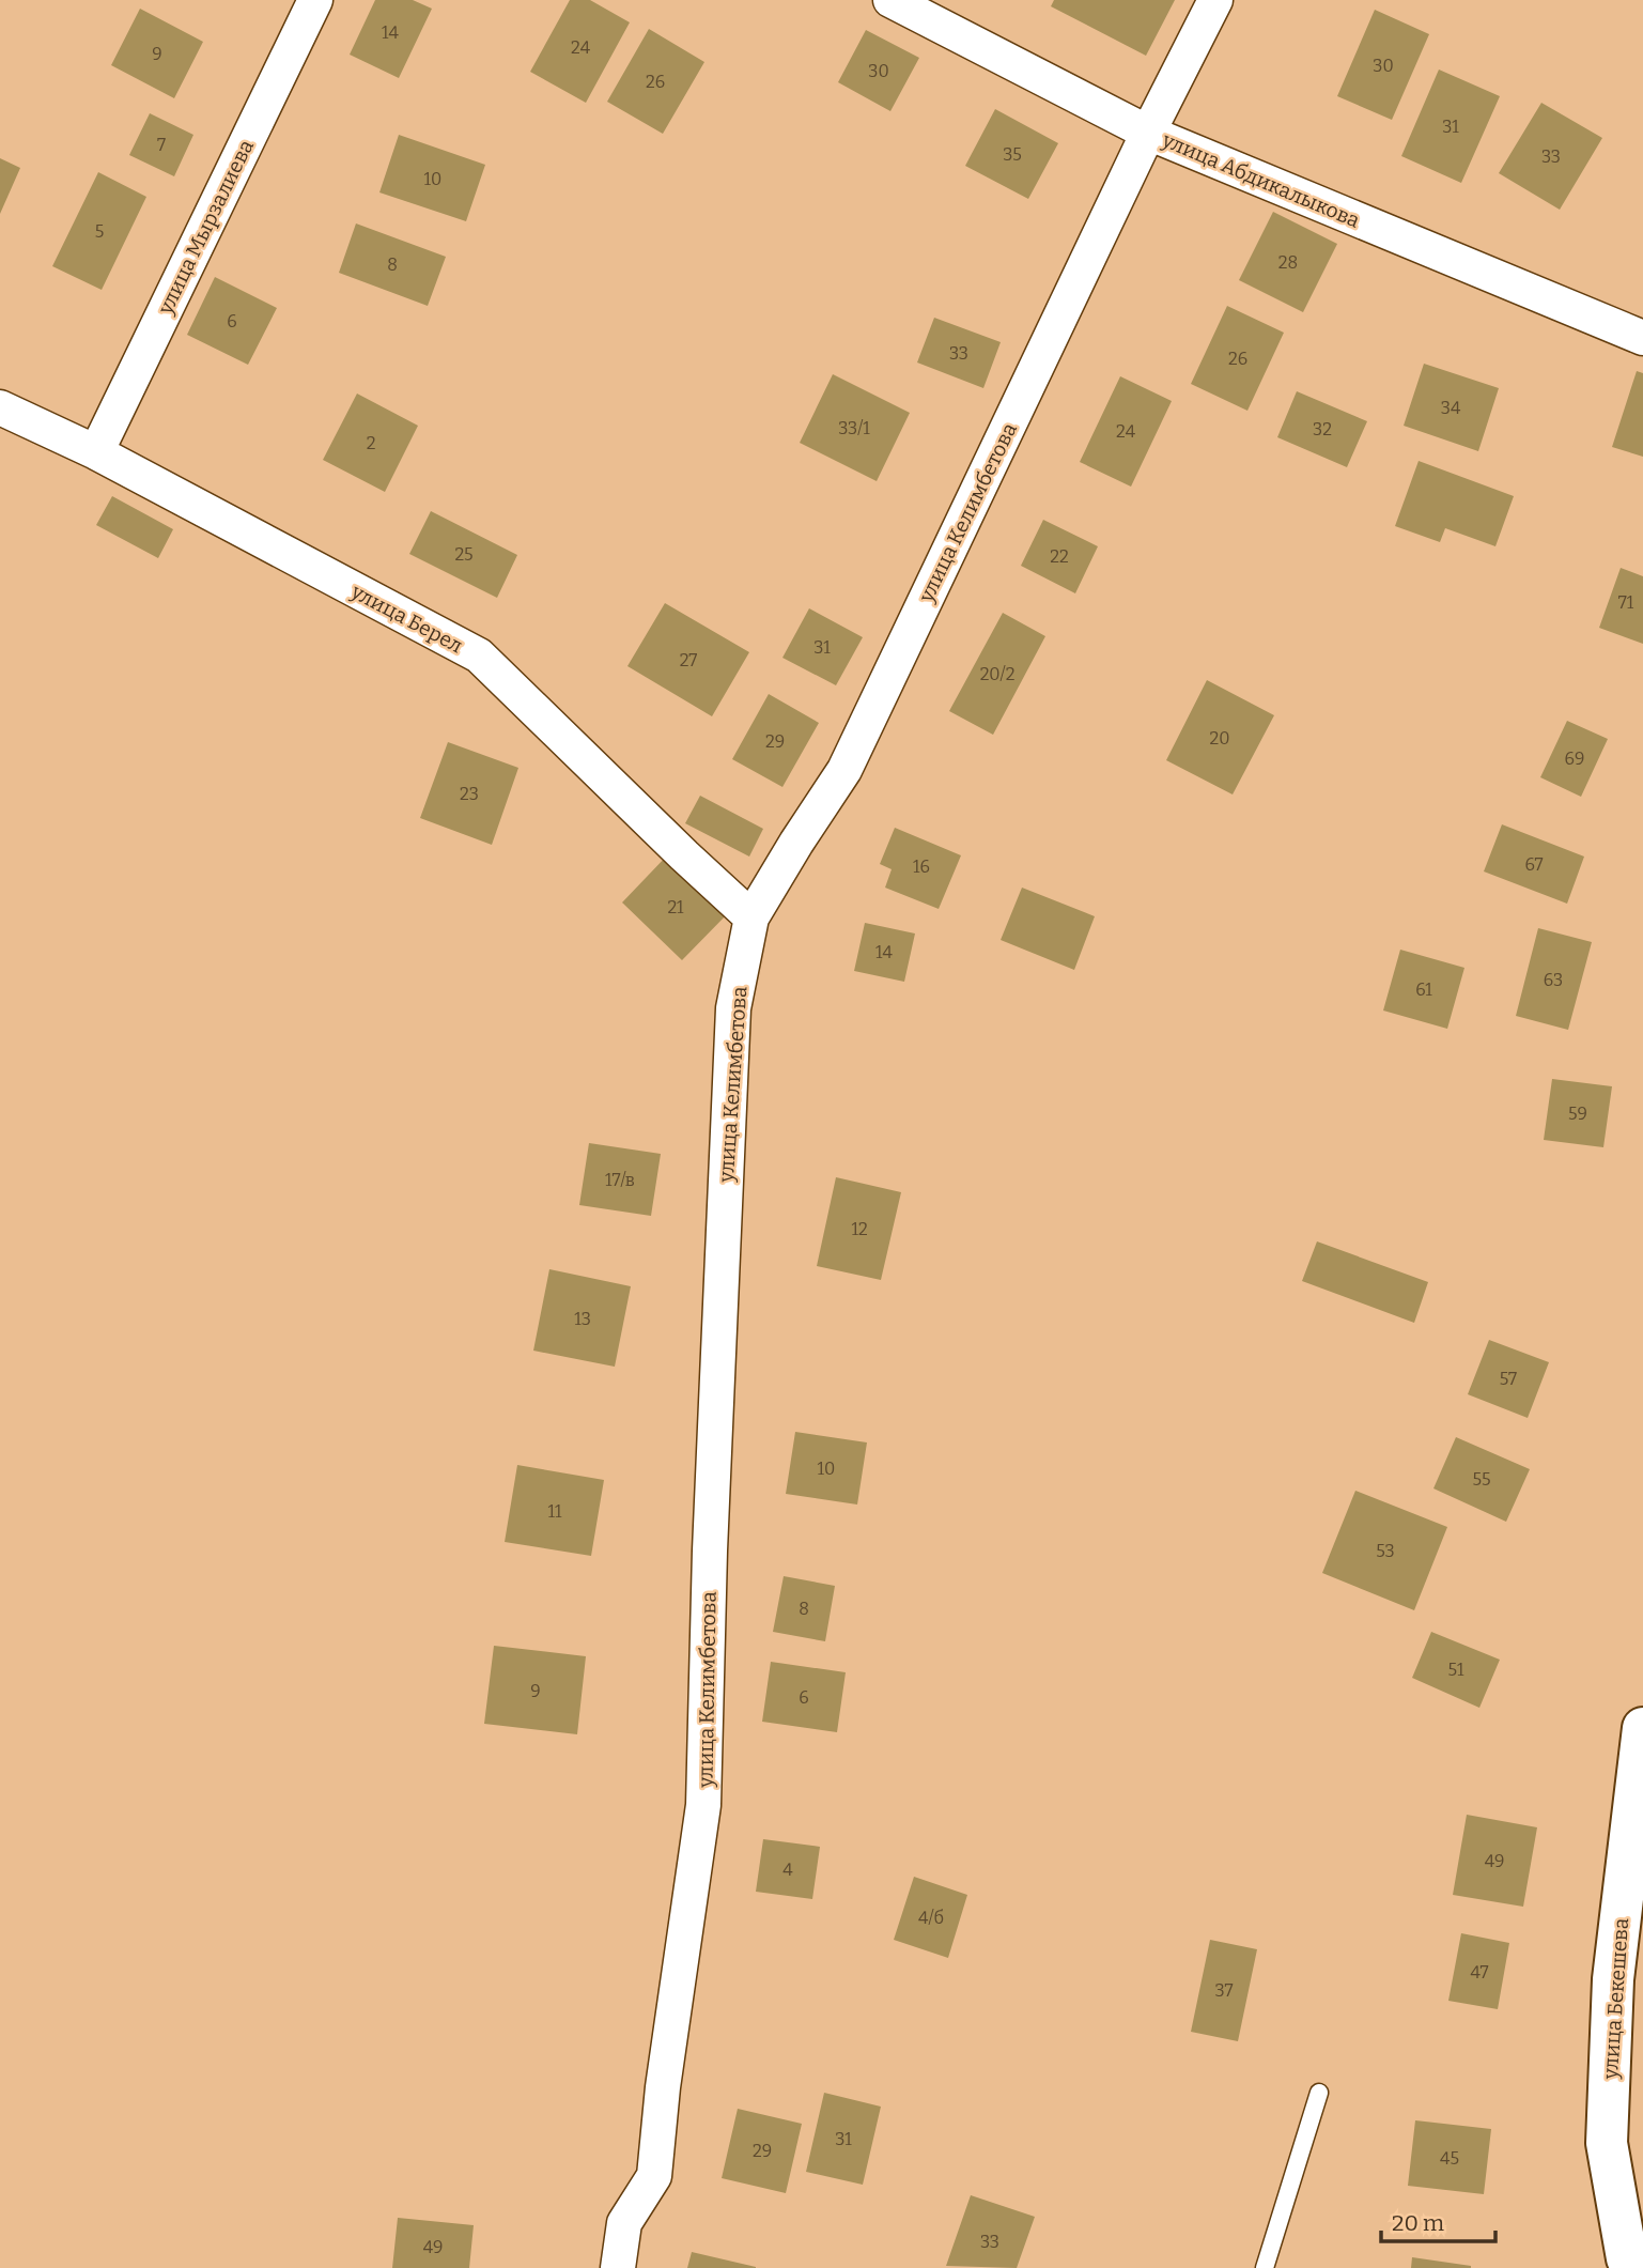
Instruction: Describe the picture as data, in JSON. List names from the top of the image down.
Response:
{
  "streets": {
    "main road": ["улица Бекешева"],
    "street": [
      "улица Абдикалыкова",
      "улица Мырзалиева",
      "улица Келимбетова",
      "улица Берел"
    ]
  },
  "crossings": [
    ["улица Абдикалыкова", "улица Келимбетова"],
    ["улица Мырзалиева", "улица Берел"],
    ["улица Келимбетова", "улица Берел"]
  ],
  "house_numbers": [
    "14",
    "24",
    "9",
    "30",
    "30",
    "26",
    "31",
    "7",
    "35",
    "33",
    "10",
    "5",
    "28",
    "8",
    "6",
    "33",
    "26",
    "34",
    "33/1",
    "32",
    "24",
    "2",
    "25",
    "22",
    "71",
    "31",
    "27",
    "20/2",
    "20",
    "29",
    "69",
    "23",
    "67",
    "16",
    "21",
    "14",
    "63",
    "61",
    "59",
    "17/в",
    "12",
    "13",
    "57",
    "10",
    "55",
    "11",
    "53",
    "8",
    "51",
    "9",
    "6",
    "49",
    "4",
    "4/б",
    "47",
    "37",
    "31",
    "29",
    "45",
    "33",
    "49"
  ],
  "scale_bar": "20 m"
}
